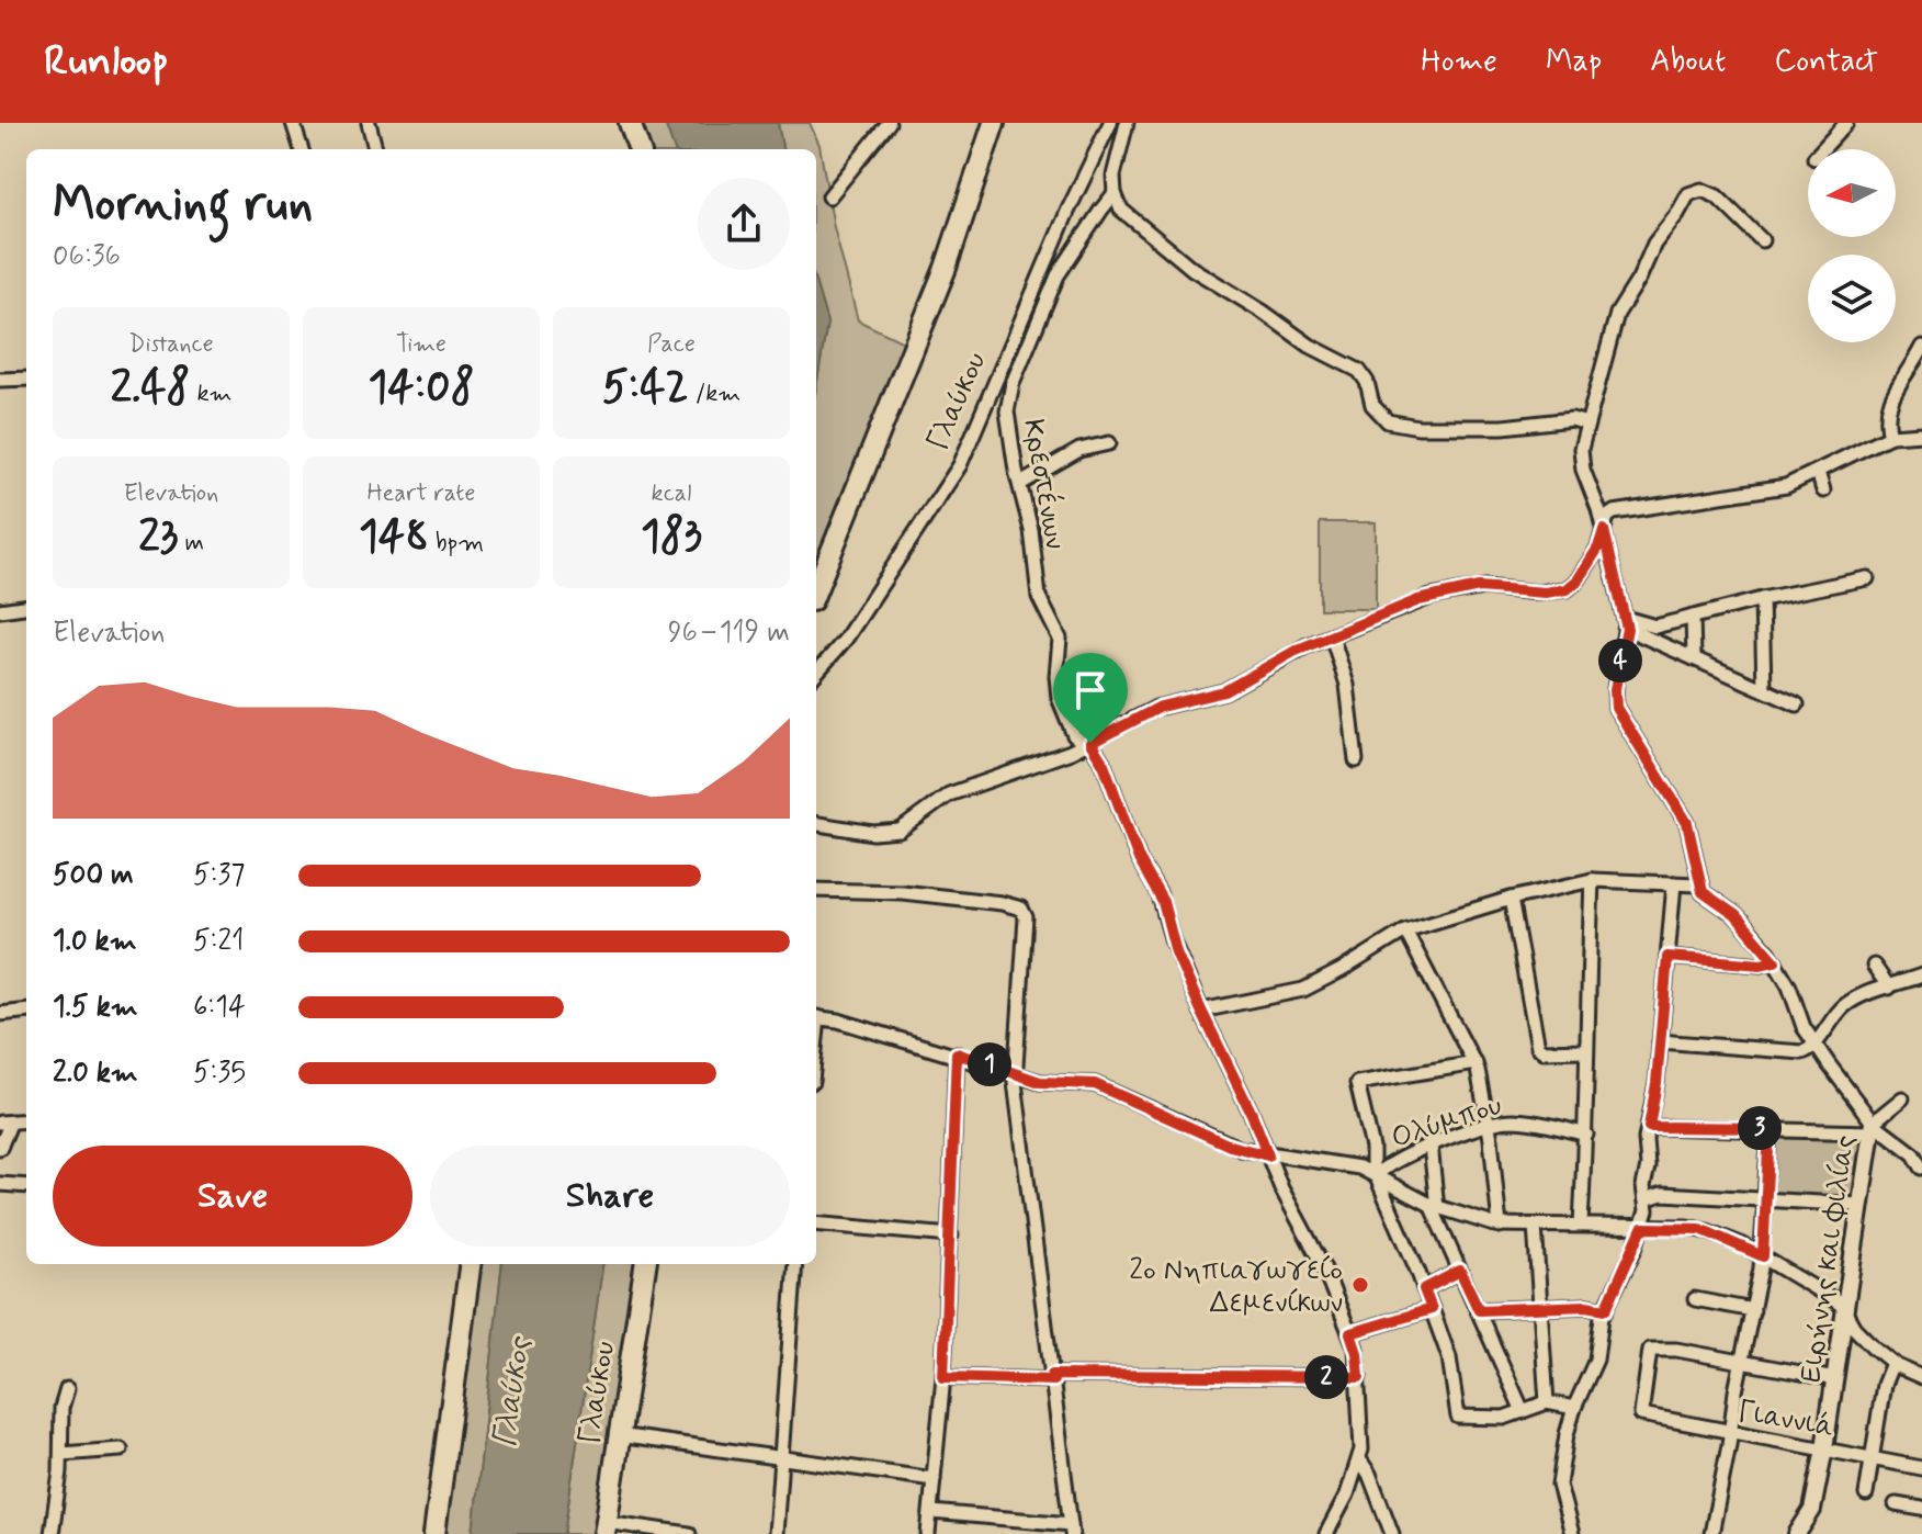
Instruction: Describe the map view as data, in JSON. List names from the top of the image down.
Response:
{
  "streets": {
    "main road": ["Γλαύκου"],
    "street": [
      "Κρεστένων",
      "Ολύμπου",
      "Ειρήνης και Φιλίας",
      "Γιαννιά"
    ]
  },
  "crossings": [
    ["Ειρήνης και Φιλίας", "Γιαννιά"]
  ],
  "water": ["Γλαύκος"],
  "places": ["2ο Νηπιαγωγείο Δεμενίκων"],
  "north": "left",
  "page": {
    "header": "Runloop",
    "nav": [
      "Home",
      "Map",
      "About",
      "Contact"
    ],
    "heading": ["Morning run", "06:36"],
    "stats": [
      ["Distance", "2.48 km"],
      ["Time", "14:08"],
      ["Pace", "5:42 /km"],
      ["Elevation", "23 m"],
      ["Heart rate", "148 bpm"],
      ["kcal", "183"]
    ],
    "chart": ["Elevation", "96–119 m"],
    "pins": [
      "4",
      "1",
      "3",
      "2"
    ],
    "list": [
      {
        "name": "500 m",
        "note": "5:37"
      },
      {
        "name": "1.0 km",
        "note": "5:21"
      },
      {
        "name": "1.5 km",
        "note": "6:14"
      },
      {
        "name": "2.0 km",
        "note": "5:35"
      }
    ],
    "buttons": ["Save", "Share"]
  }
}
